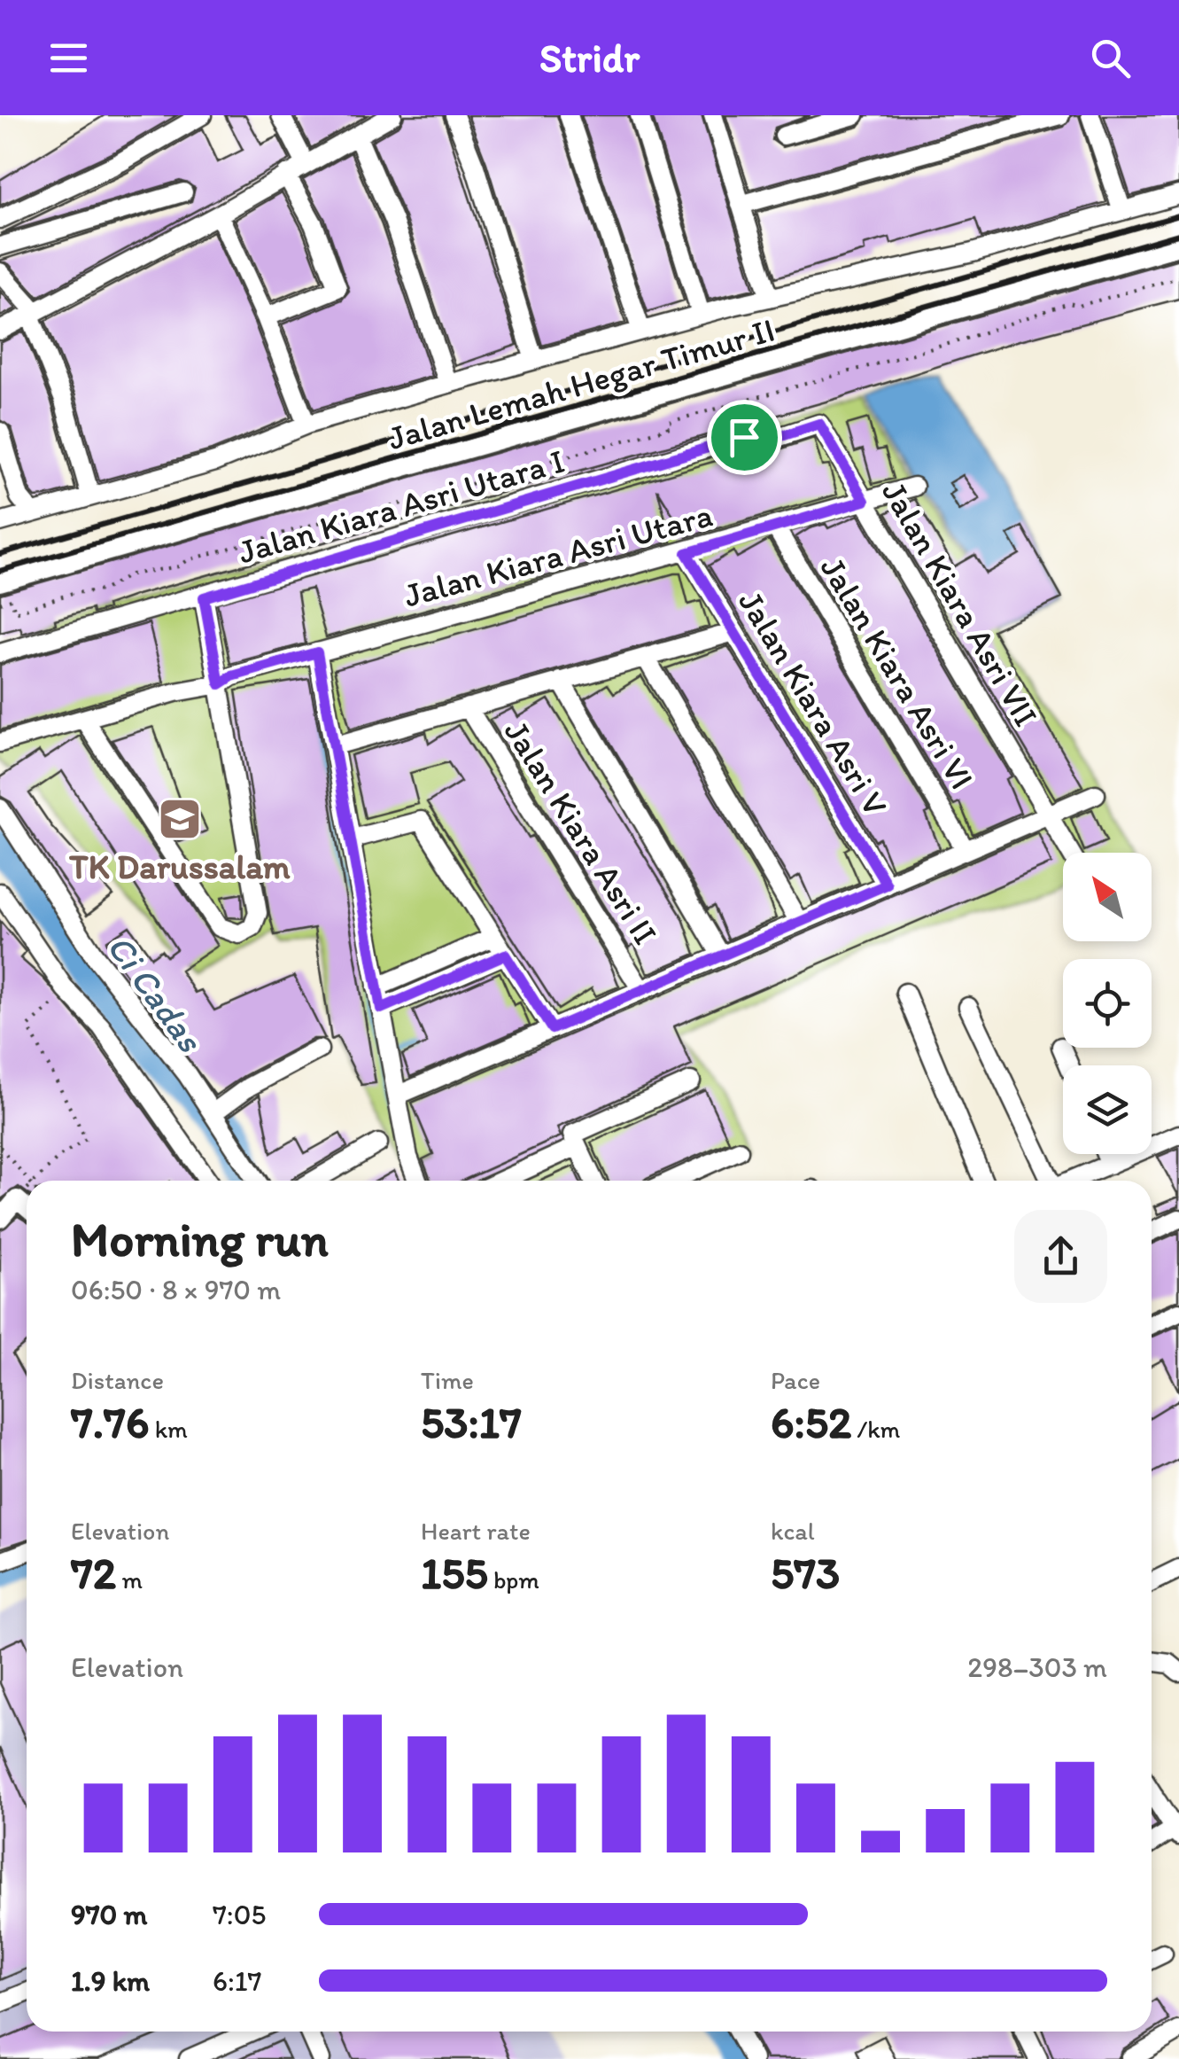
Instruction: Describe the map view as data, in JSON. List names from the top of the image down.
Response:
{
  "streets": {
    "street": [
      "Jalan Lemah Hegar Timur II",
      "Jalan Kiara Asri Utara I",
      "Jalan Kiara Asri Utara",
      "Jalan Kiara Asri VII",
      "Jalan Kiara Asri VI",
      "Jalan Kiara Asri V",
      "Jalan Kiara Asri II"
    ]
  },
  "crossings": [
    ["Jalan Kiara Asri Utara I", "Jalan Kiara Asri VII"],
    ["Jalan Kiara Asri Utara", "Jalan Kiara Asri VII"],
    ["Jalan Kiara Asri Utara", "Jalan Kiara Asri VI"],
    ["Jalan Kiara Asri Utara", "Jalan Kiara Asri V"]
  ],
  "water": ["Ci Cadas"],
  "places": {
    "school or university": ["TK Darussalam"]
  },
  "north": "top left",
  "page": {
    "header": "Stridr",
    "heading": ["Morning run", "06:50 · 8 × 970 m"],
    "stats": [
      ["Distance", "7.76 km"],
      ["Time", "53:17"],
      ["Pace", "6:52 /km"],
      ["Elevation", "72 m"],
      ["Heart rate", "155 bpm"],
      ["kcal", "573"]
    ],
    "chart": ["Elevation", "298–303 m"],
    "list": [
      {
        "name": "970 m",
        "note": "7:05"
      },
      {
        "name": "1.9 km",
        "note": "6:17"
      }
    ]
  }
}
